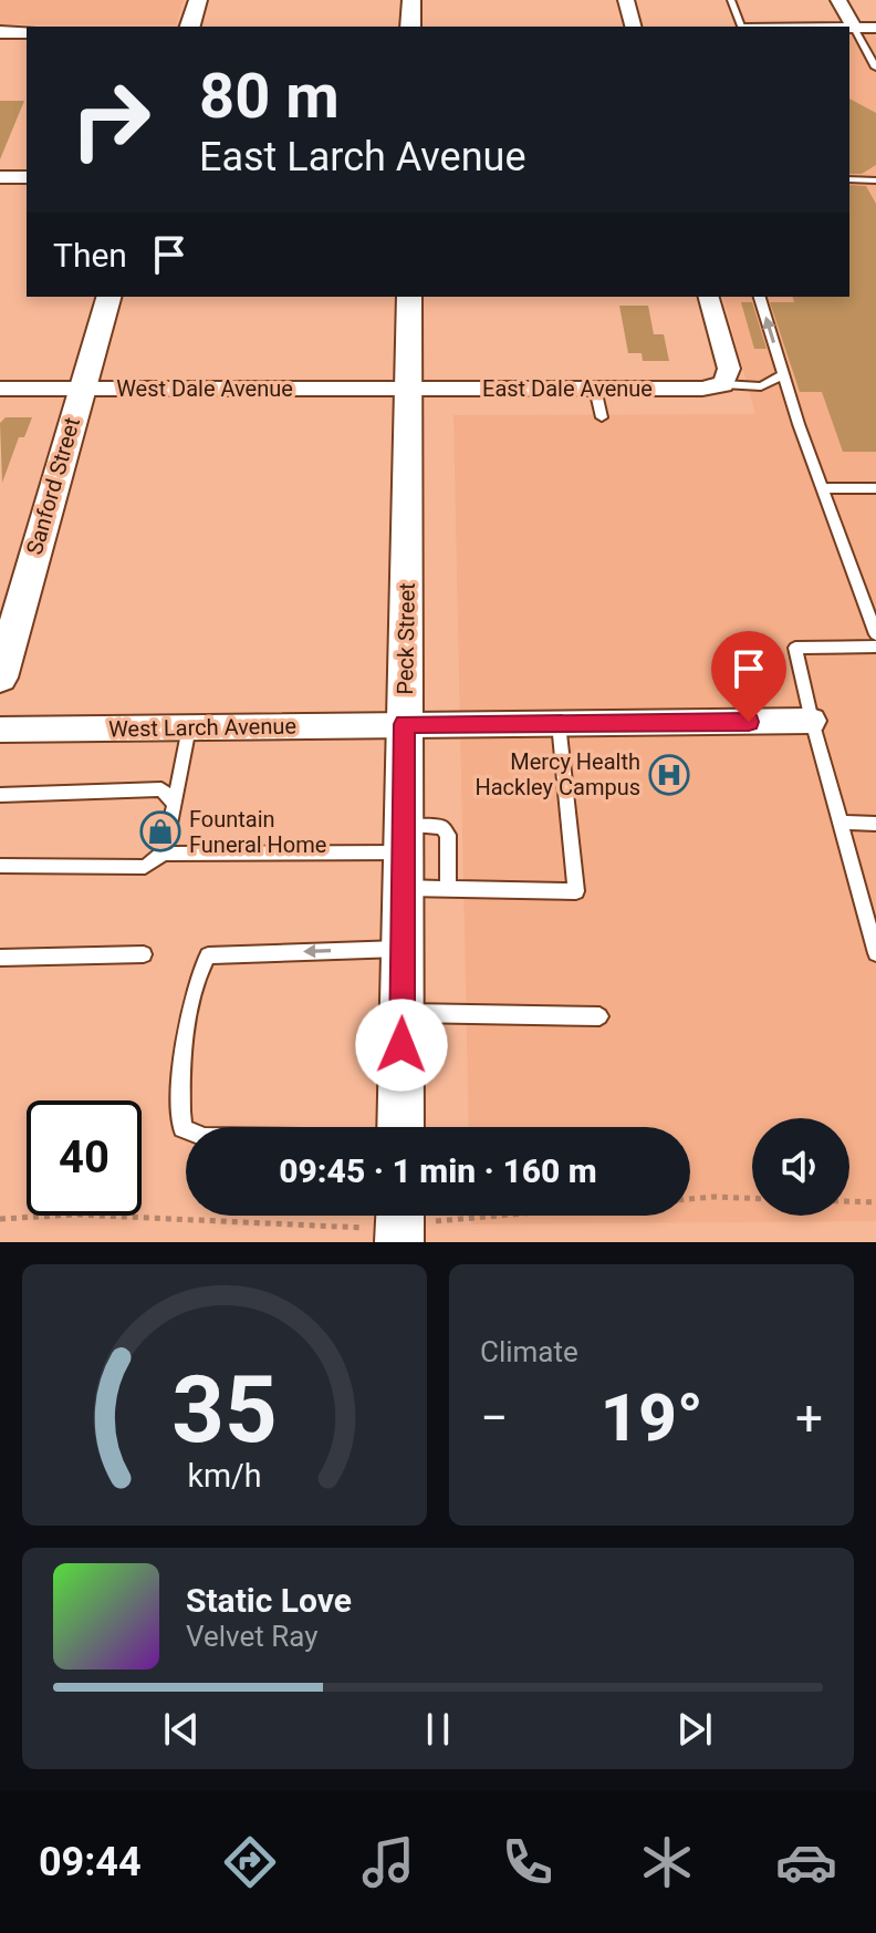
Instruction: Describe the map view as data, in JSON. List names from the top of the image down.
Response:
{
  "streets": {
    "street": [
      "West Dale Avenue",
      "East Dale Avenue",
      "Sanford Street",
      "Peck Street",
      "West Larch Avenue"
    ]
  },
  "crossings": [
    ["West Dale Avenue", "East Dale Avenue"],
    ["West Dale Avenue", "Sanford Street"],
    ["West Dale Avenue", "Peck Street"],
    ["East Dale Avenue", "Peck Street"],
    ["Peck Street", "West Larch Avenue"]
  ],
  "places": {
    "hospital": ["Mercy Health Hackley Campus"],
    "shop": ["Fountain Funeral Home"]
  },
  "page": {
    "turn": ["80 m", "East Larch Avenue"],
    "then": "Then",
    "limit": "40",
    "trip": "09:45 · 1 min · 160 m",
    "tile": "Climate",
    "heat": ["−", "19°", "+"],
    "song": ["Static Love", "Velvet Ray"],
    "tabs": "09:44",
    "gauge": ["35", "km/h"]
  }
}
